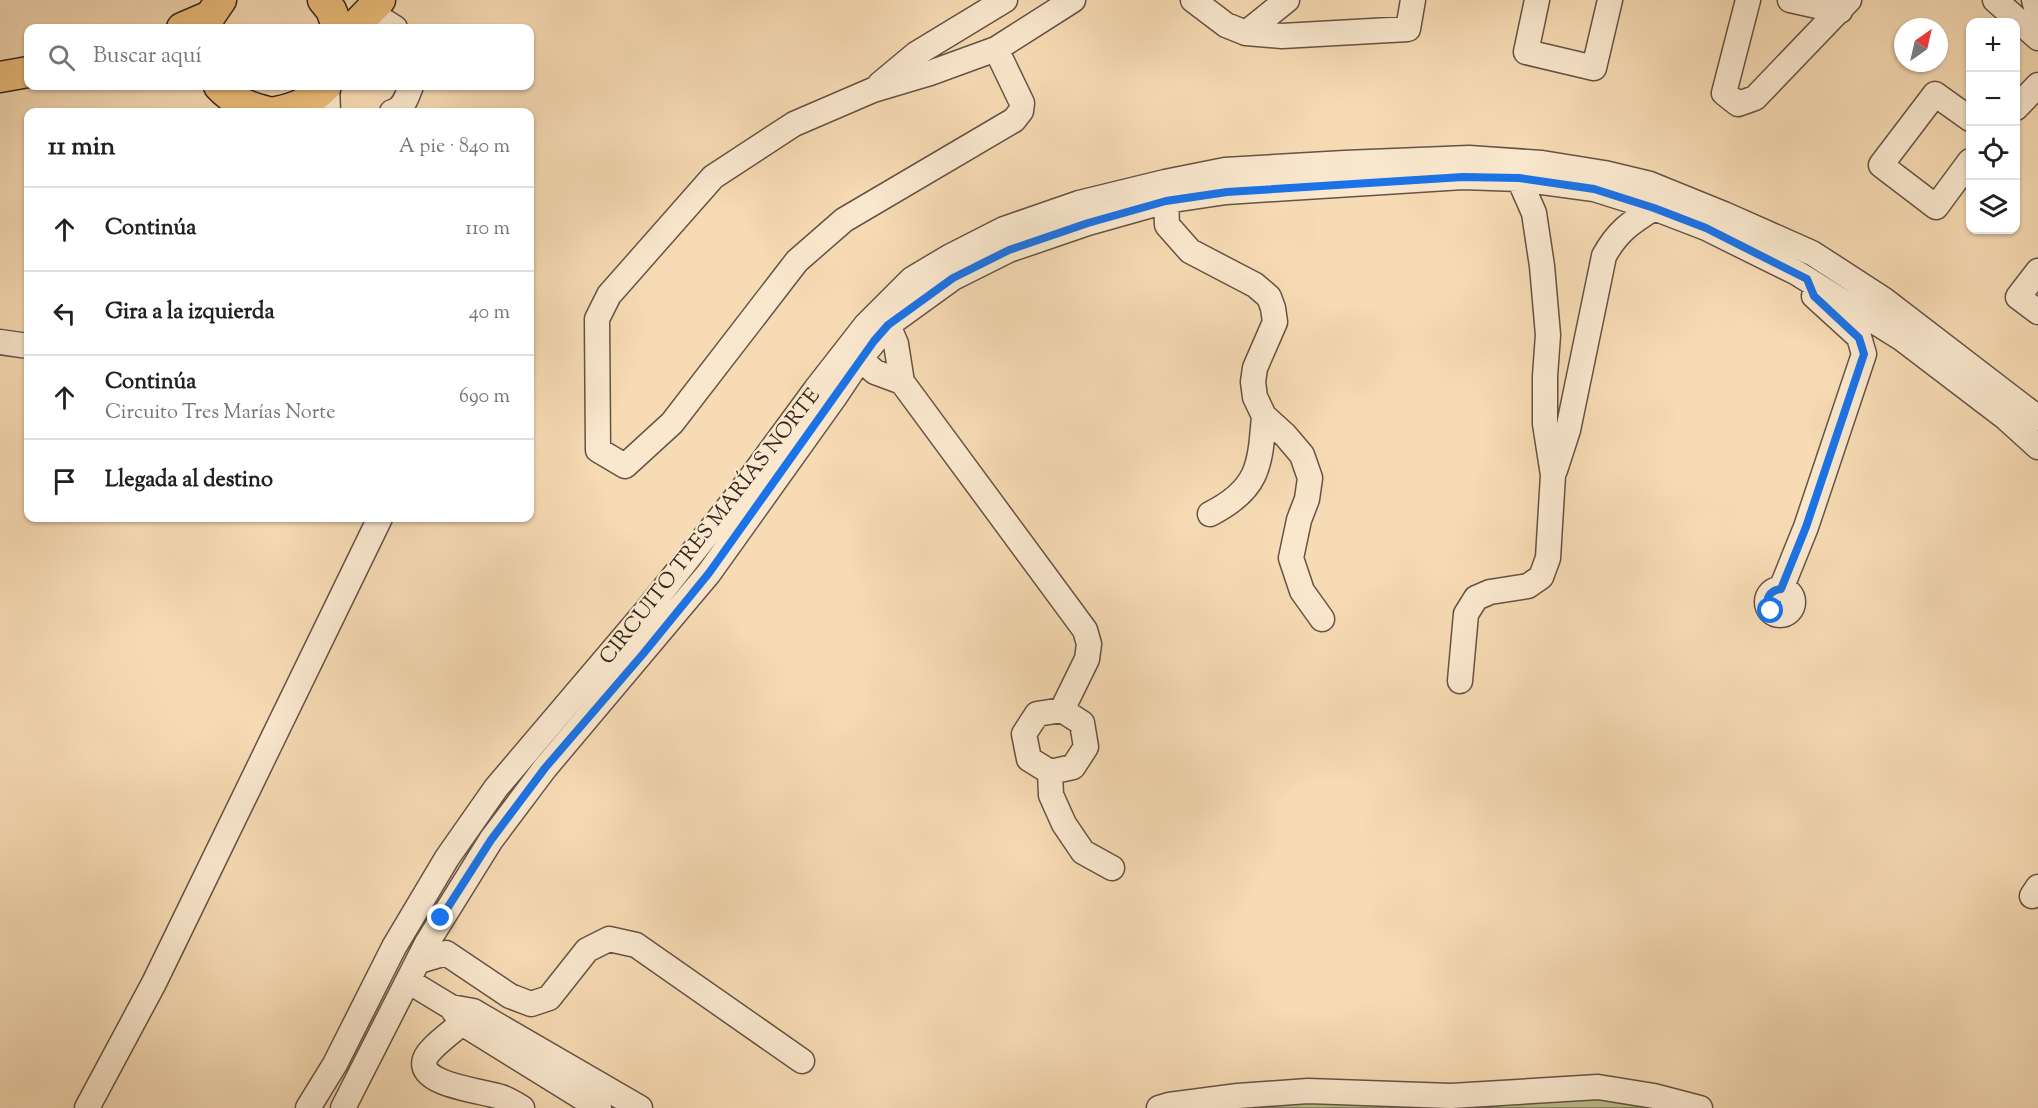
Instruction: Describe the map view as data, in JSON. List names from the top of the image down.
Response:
{
  "streets": {
    "street": ["CIRCUITO TRES MARÍAS NORTE"]
  },
  "north": "top right",
  "page": {
    "map_buttons": ["+", "−"],
    "search": "Buscar aquí",
    "heading": ["11 min", "A pie · 840 m"],
    "list": [
      ["Continúa", "110 m"],
      ["Gira a la izquierda", "40 m"],
      ["Continúa", "Circuito Tres Marías Norte", "690 m"],
      "Llegada al destino"
    ]
  }
}
